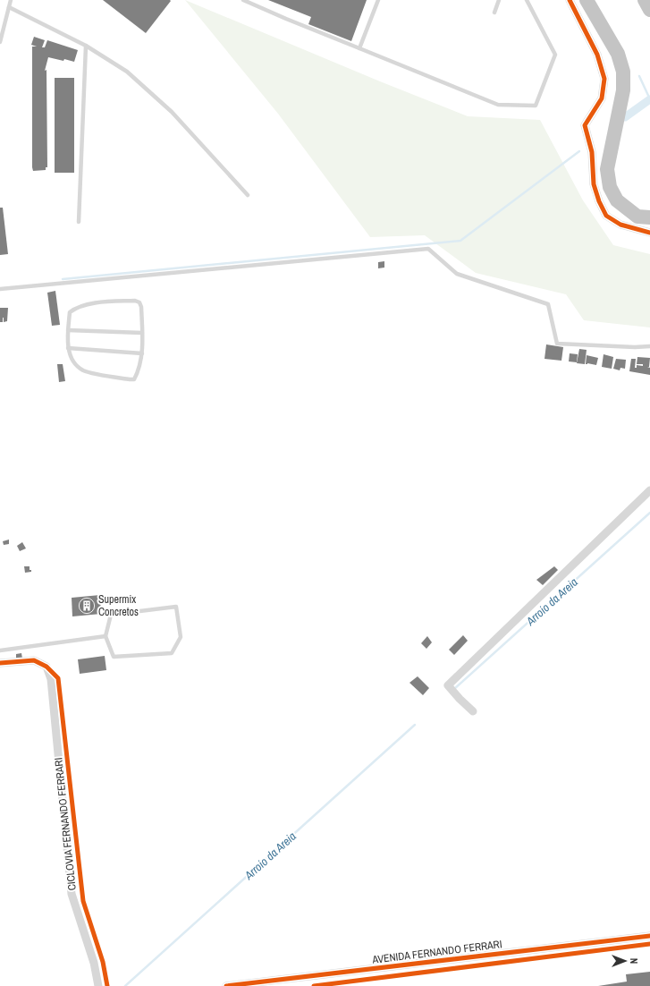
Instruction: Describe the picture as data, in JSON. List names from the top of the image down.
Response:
{
  "streets": {
    "street": ["AVENIDA FERNANDO FERRARI"],
    "cycle path": ["CICLOVIA FERNANDO FERRARI"]
  },
  "water": ["Arroio da Areia"],
  "places": {
    "building": ["Supermix Concretos"]
  },
  "north": "right"
}
